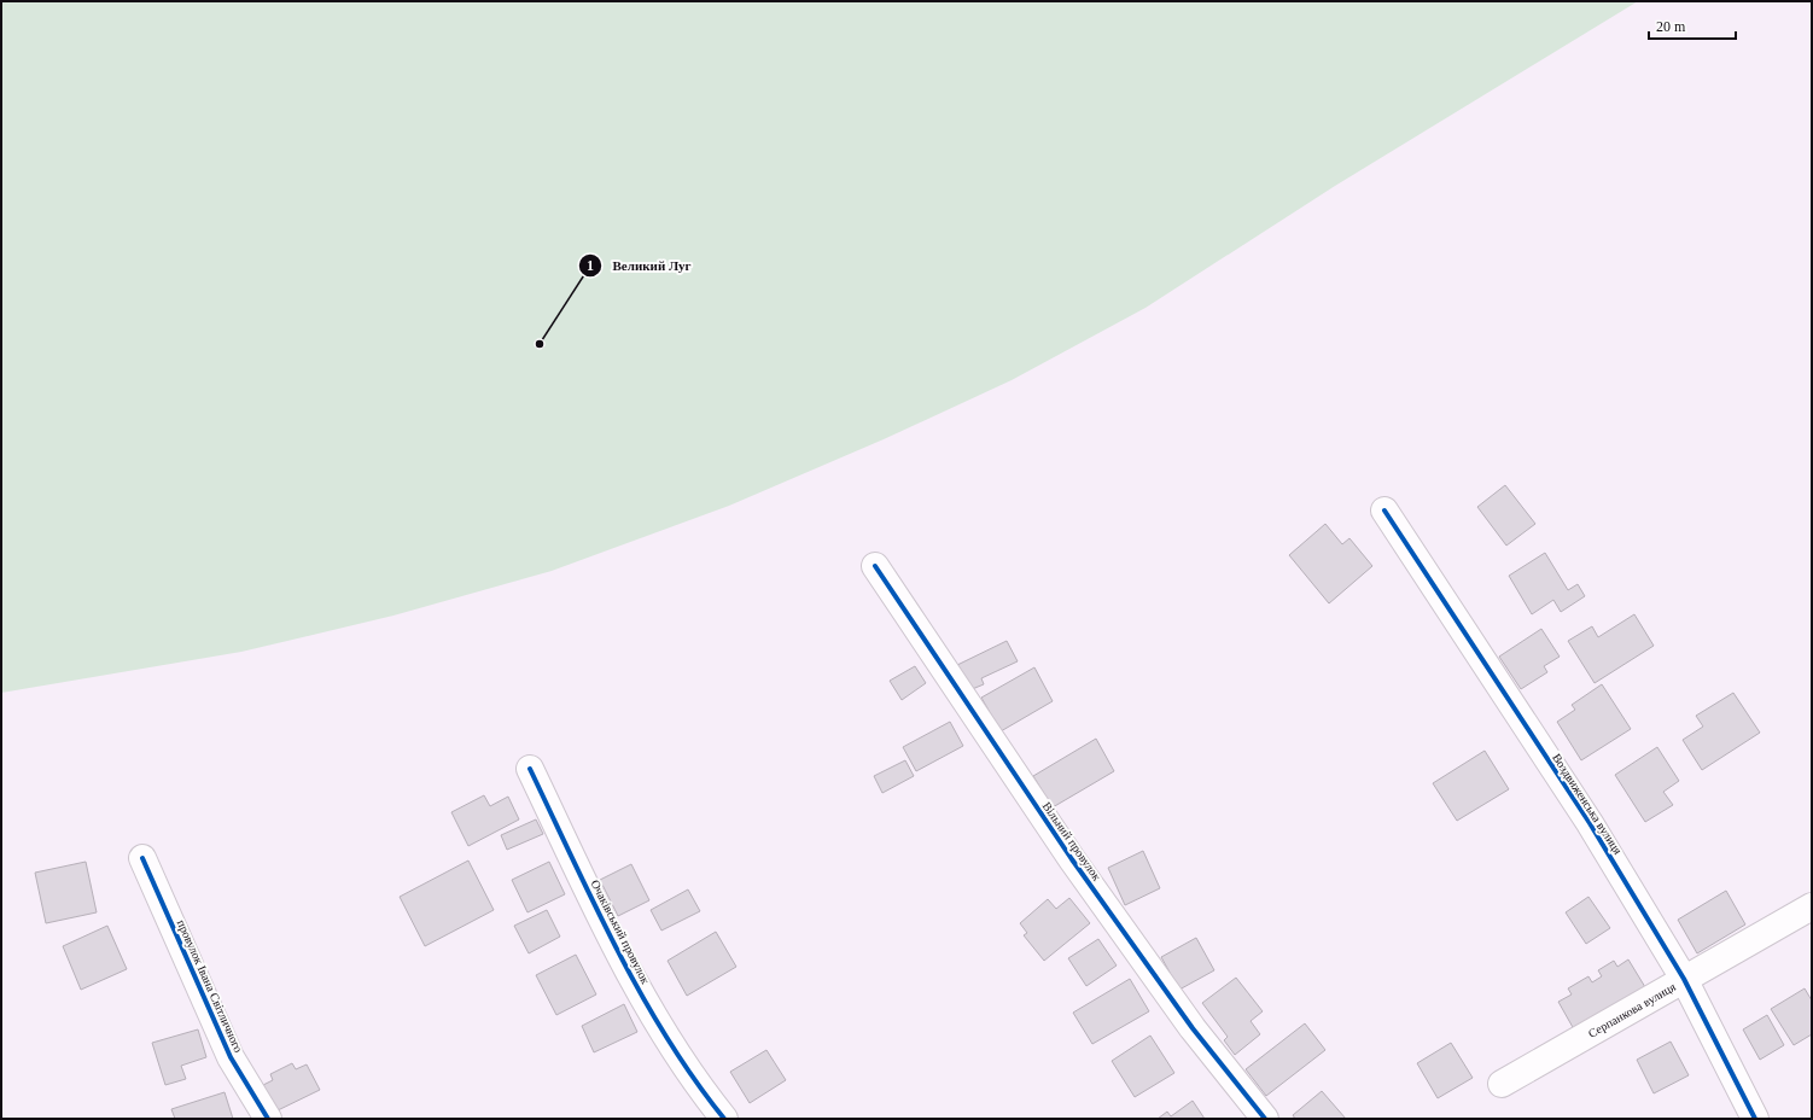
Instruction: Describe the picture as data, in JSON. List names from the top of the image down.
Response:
{
  "streets": {
    "street": [
      "Воздвиженська вулиця",
      "Вільний провулок",
      "Очаківський провулок",
      "провулок Івана Світличного",
      "Серпанкова вулиця"
    ]
  },
  "crossings": [
    ["Воздвиженська вулиця", "Серпанкова вулиця"]
  ],
  "places": ["Великий Луг"],
  "scale_bar": "20 m"
}
